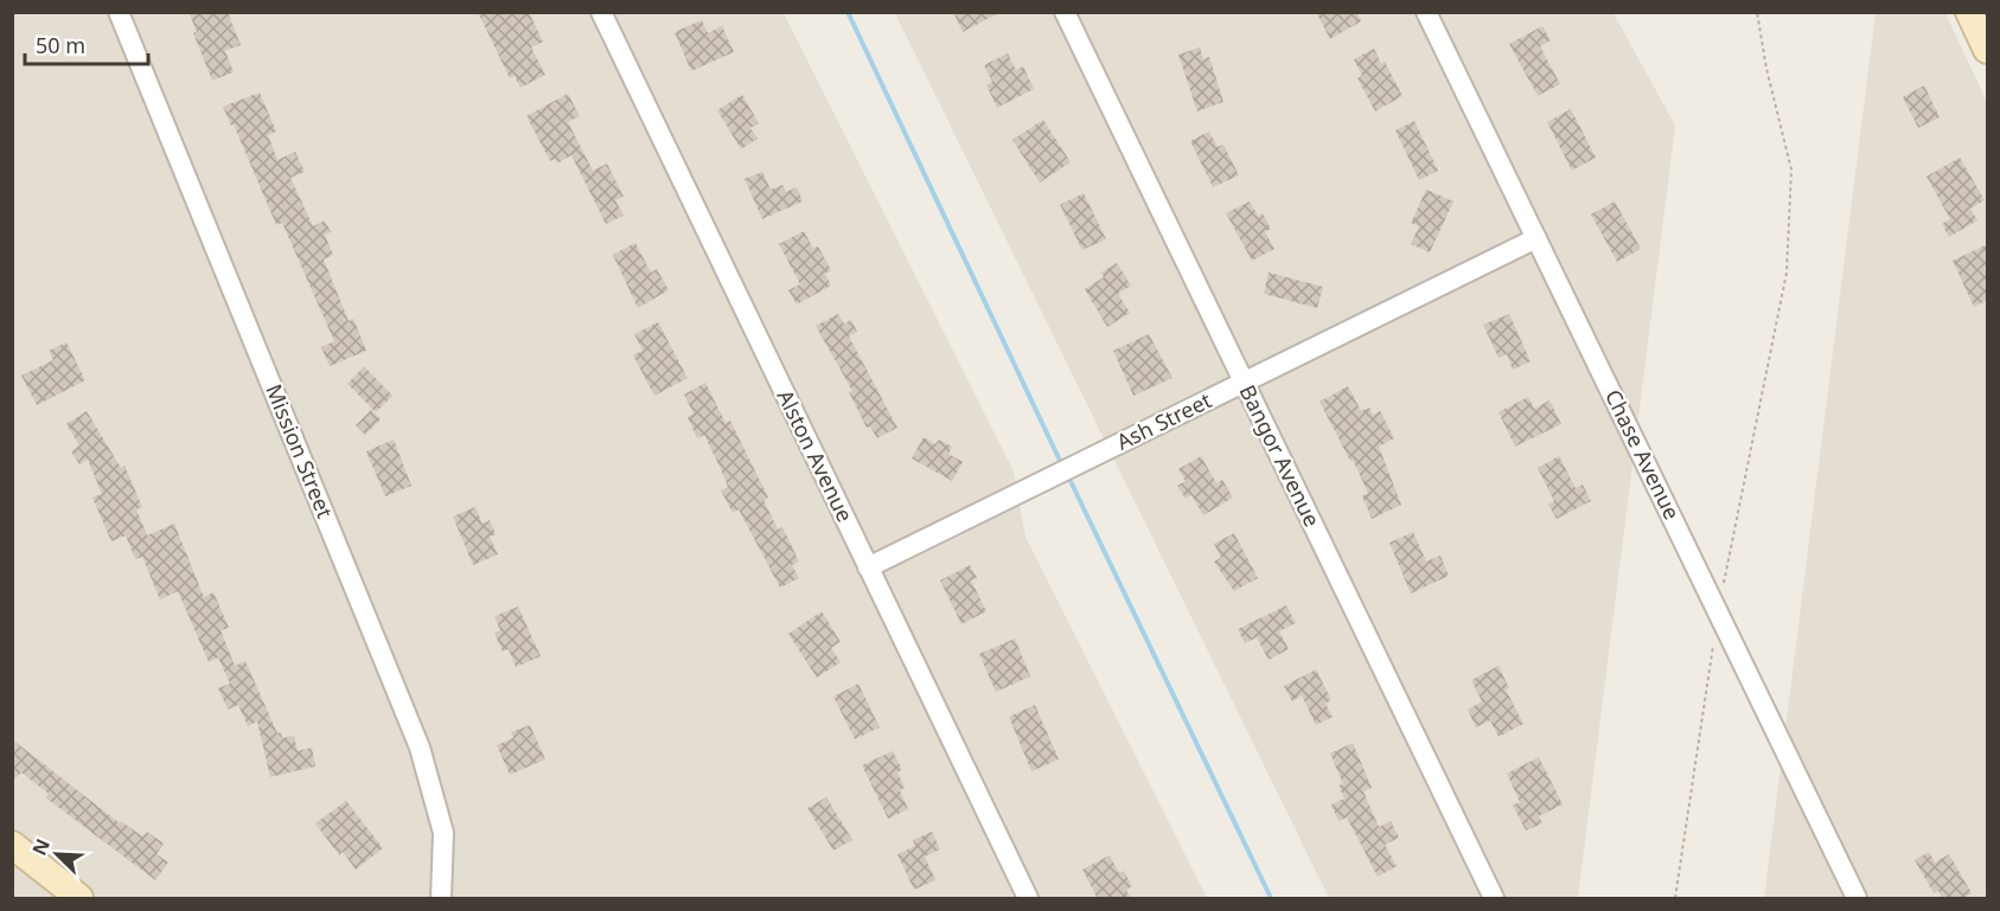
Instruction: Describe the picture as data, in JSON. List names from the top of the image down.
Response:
{
  "streets": {
    "street": [
      "Ash Street",
      "Mission Street",
      "Chase Avenue",
      "Alston Avenue",
      "Bangor Avenue"
    ]
  },
  "crossings": [
    ["Ash Street", "Chase Avenue"],
    ["Ash Street", "Alston Avenue"],
    ["Ash Street", "Bangor Avenue"]
  ],
  "scale_bar": "50 m",
  "north": "top left"
}
